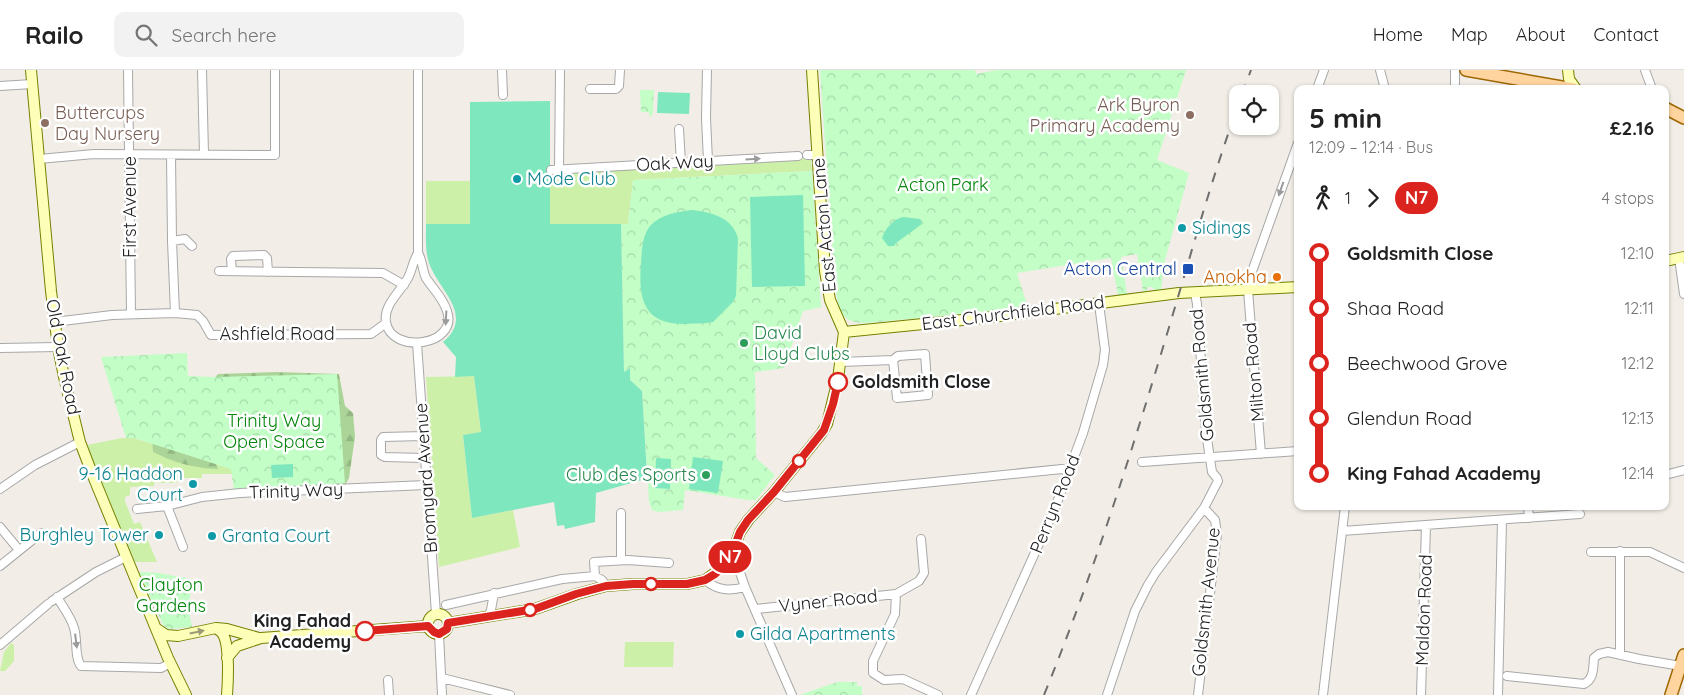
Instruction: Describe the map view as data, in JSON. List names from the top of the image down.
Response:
{
  "streets": {
    "street": [
      "Oak Way",
      "First Avenue",
      "East Acton Lane",
      "East Churchfield Road",
      "Ashfield Road",
      "Old Oak Road",
      "Milton Road",
      "Goldsmith Road",
      "Bromyard Avenue",
      "Trinity Way",
      "Perryn Road",
      "Vyner Road",
      "Goldsmith Avenue",
      "Maldon Road"
    ]
  },
  "crossings": [
    ["Oak Way", "East Acton Lane"],
    ["First Avenue", "Ashfield Road"],
    ["East Acton Lane", "East Churchfield Road"],
    ["East Acton Lane", "Bromyard Avenue"],
    ["East Churchfield Road", "Milton Road"],
    ["East Churchfield Road", "Goldsmith Road"],
    ["East Churchfield Road", "Perryn Road"],
    ["Ashfield Road", "Old Oak Road"],
    ["Ashfield Road", "Bromyard Avenue"],
    ["Goldsmith Road", "Goldsmith Avenue"],
    ["Bromyard Avenue", "Trinity Way"]
  ],
  "one_way": ["Milton Road"],
  "parks": ["Acton Park", "Trinity Way Open Space", "Clayton Gardens"],
  "places": {
    "other": [
      "Ark Byron Primary Academy",
      "Buttercups Day Nursery",
      "Mode Club",
      "Sidings",
      "Anokha",
      "David Lloyd Clubs",
      "Goldsmith Close",
      "Club des Sports",
      "9-16 Haddon Court",
      "Burghley Tower",
      "Granta Court",
      "King Fahad Academy",
      "Gilda Apartments"
    ],
    "transit": ["Acton Central"]
  },
  "lines": ["bus line N7"],
  "page": {
    "header": "Railo",
    "search": "Search here",
    "nav": [
      "Home",
      "Map",
      "About",
      "Contact"
    ],
    "on_map": "N7",
    "heading": ["5 min", "12:09 – 12:14 · Bus", "£2.16"],
    "legs": ["1", "N7", "4 stops"],
    "list": [
      {
        "name": "Goldsmith Close",
        "value": "12:10"
      },
      {
        "name": "Shaa Road",
        "value": "12:11"
      },
      {
        "name": "Beechwood Grove",
        "value": "12:12"
      },
      {
        "name": "Glendun Road",
        "value": "12:13"
      },
      {
        "name": "King Fahad Academy",
        "value": "12:14"
      }
    ]
  }
}
